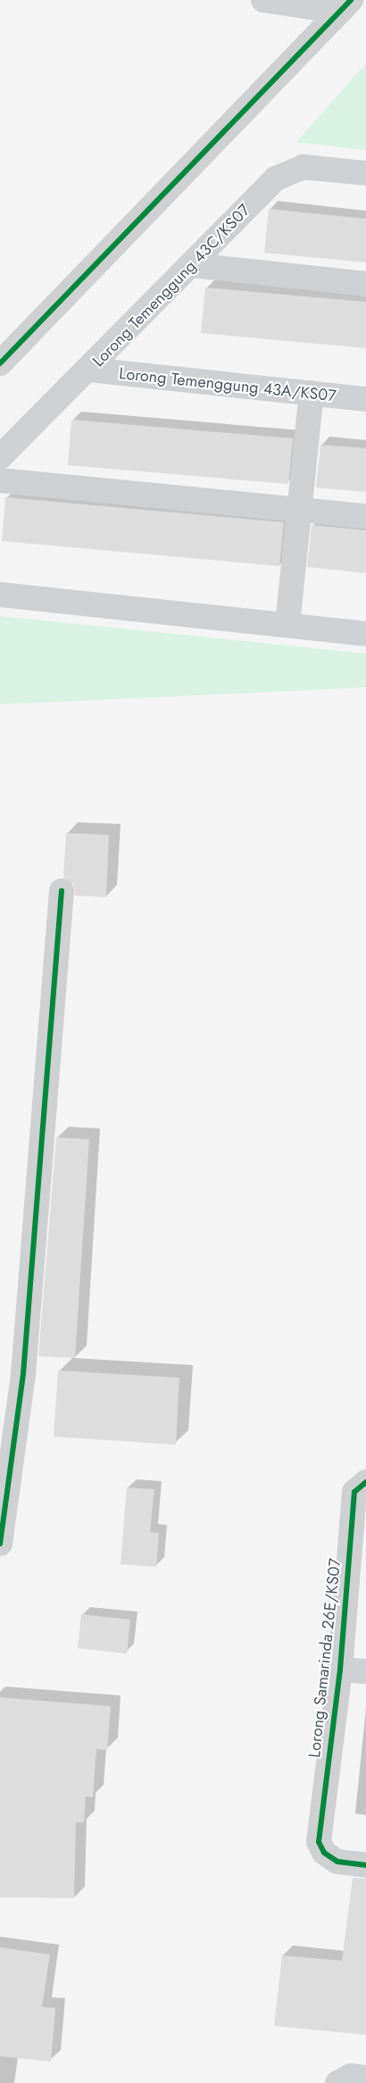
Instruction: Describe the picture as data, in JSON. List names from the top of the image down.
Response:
{
  "streets": {
    "street": ["Lorong Temenggung 43C/KS07", "Lorong Temenggung 43A/KS07", "Lorong Samarinda 26E/KS07"]
  },
  "crossings": [
    ["Lorong Temenggung 43C/KS07", "Lorong Temenggung 43A/KS07"]
  ]
}
